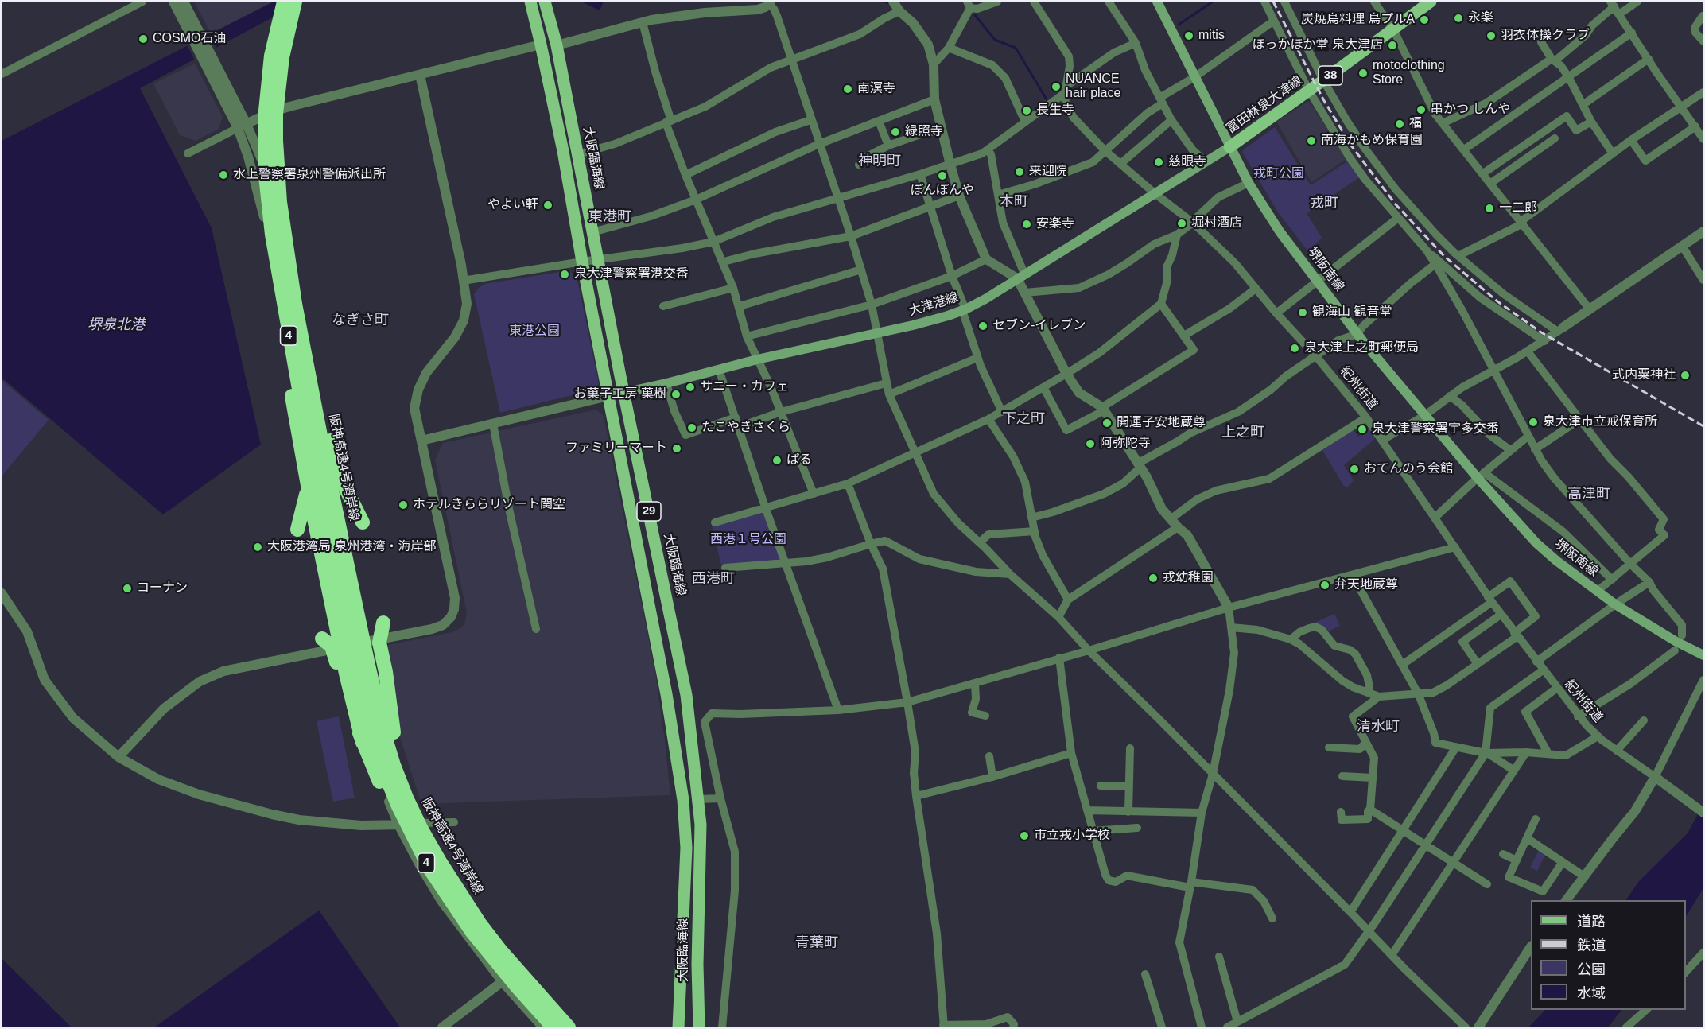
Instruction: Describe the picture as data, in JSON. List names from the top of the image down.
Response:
{
  "streets": {
    "highway": ["4", "阪神高速4号湾岸線"],
    "main road": [
      "38",
      "富田林泉大津線",
      "大阪臨海線",
      "堺阪南線",
      "大津港線",
      "29"
    ],
    "street": ["紀州街道"]
  },
  "crossings": [
    ["富田林泉大津線", "堺阪南線"],
    ["富田林泉大津線", "大津港線"],
    ["大阪臨海線", "大津港線"],
    ["堺阪南線", "大津港線"],
    ["大津港線", "紀州街道"]
  ],
  "districts": [
    "神明町",
    "本町",
    "戎町",
    "東港町",
    "なぎさ町",
    "下之町",
    "上之町",
    "高津町",
    "西港町",
    "清水町",
    "青葉町"
  ],
  "water": ["堺泉北港"],
  "parks": ["戎町公園", "東港公園", "西港１号公園"],
  "places": [
    "永楽",
    "炭焼鳥料理 鳥プルA",
    "mitis",
    "羽衣体操クラブ",
    "COSMO石油",
    "ほっかほか堂 泉大津店",
    "motoclothing Store",
    "NUANCE hair place",
    "南溟寺",
    "串かつ しんや",
    "長生寺",
    "福",
    "緑照寺",
    "南海かもめ保育園",
    "慈眼寺",
    "来迎院",
    "水上警察署泉州警備派出所",
    "ぽんぽんや",
    "やよい軒",
    "一二郎",
    "堀村酒店",
    "安楽寺",
    "泉大津警察署港交番",
    "観海山 観音堂",
    "セブン-イレブン",
    "泉大津上之町郵便局",
    "式内粟神社",
    "サニー・カフェ",
    "お菓子工房 菓樹",
    "泉大津市立戒保育所",
    "開運子安地蔵尊",
    "たこやきさくら",
    "泉大津警察署宇多交番",
    "阿弥陀寺",
    "ファミリーマート",
    "ぱる",
    "おてんのう会館",
    "ホテルきららリゾート関空",
    "大阪港湾局 泉州港湾・海岸部",
    "戎幼稚園",
    "弁天地蔵尊",
    "コーナン",
    "市立戎小学校"
  ],
  "legend": [
    "道路",
    "鉄道",
    "公園",
    "水域"
  ]
}
